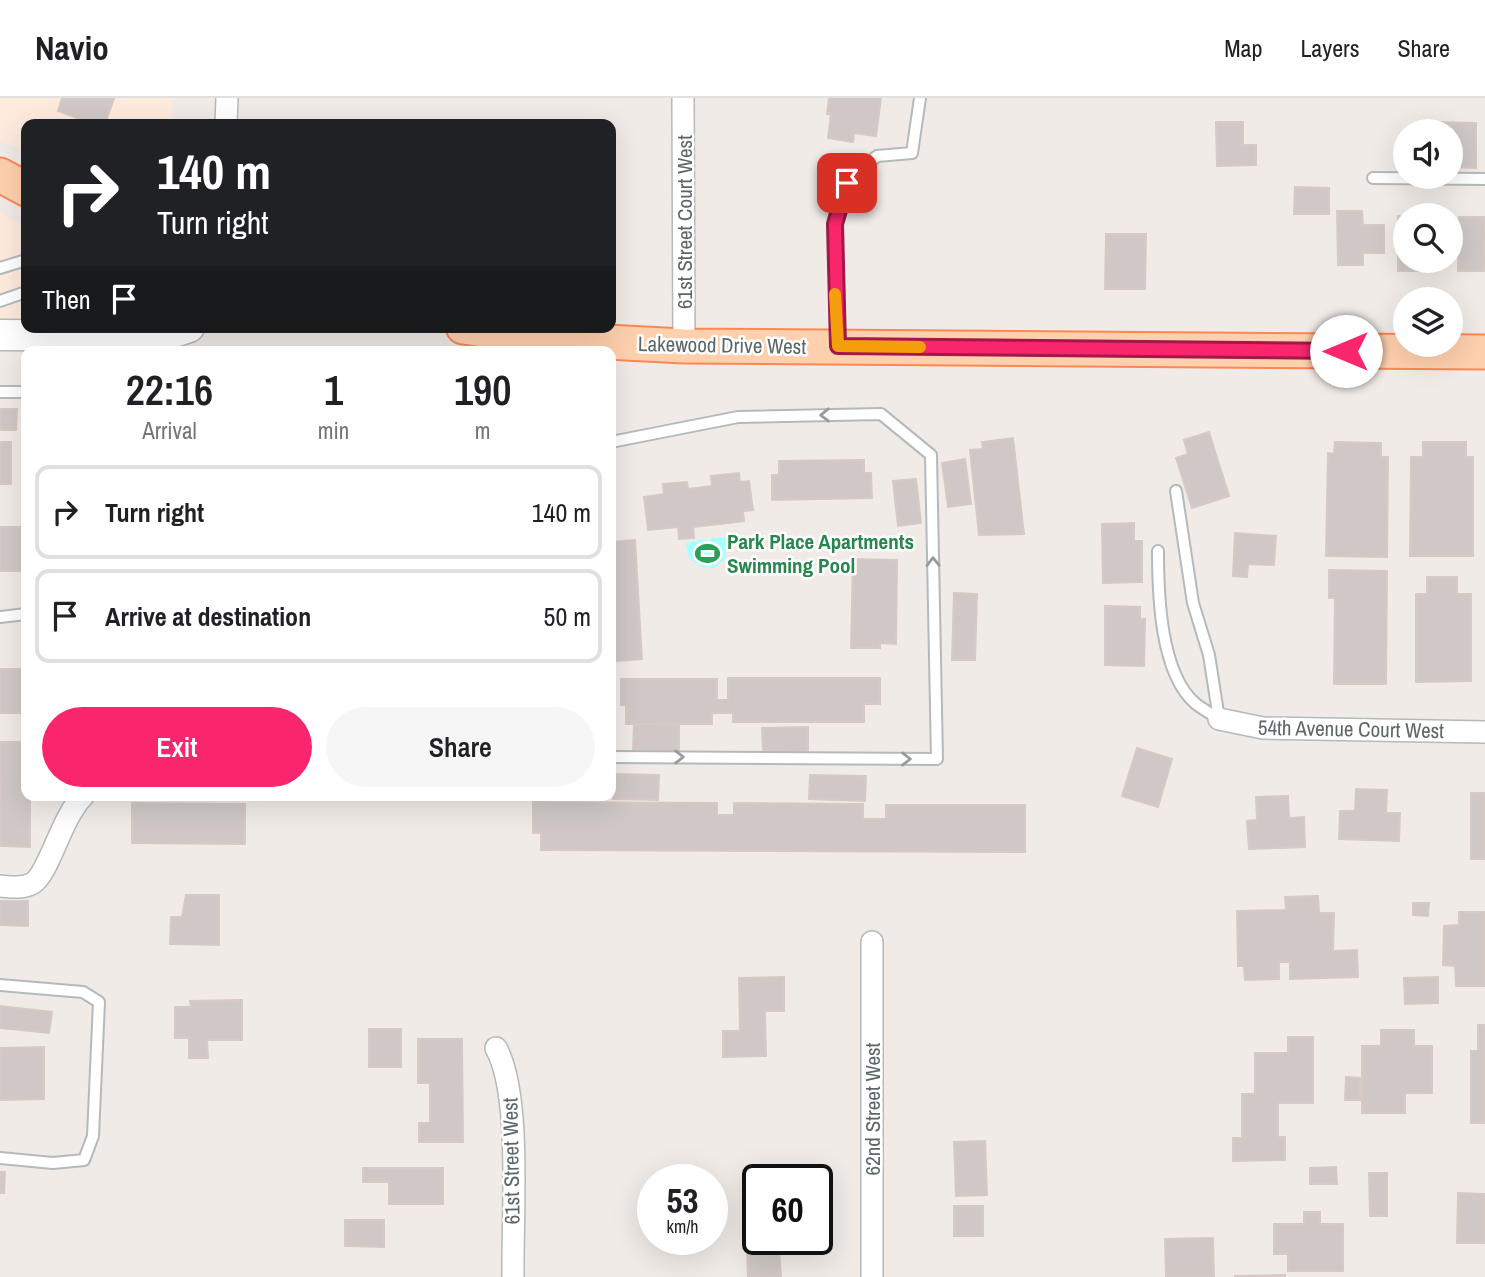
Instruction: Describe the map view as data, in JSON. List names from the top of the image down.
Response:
{
  "streets": {
    "main road": ["Lakewood Drive West"],
    "street": [
      "61st Street Court West",
      "54th Avenue Court West",
      "62nd Street West",
      "61st Street West"
    ]
  },
  "crossings": [
    ["61st Street Court West", "Lakewood Drive West"]
  ],
  "places": {
    "sports": ["Park Place Apartments Swimming Pool"]
  },
  "page": {
    "header": "Navio",
    "nav": ["Map", "Layers", "Share"],
    "turn": ["140 m", "Turn right"],
    "then": "Then",
    "eta": [
      "22:16",
      "Arrival",
      "1",
      "min",
      "190",
      "m"
    ],
    "list": [
      {
        "name": "Turn right",
        "value": "140 m"
      },
      {
        "name": "Arrive at destination",
        "value": "50 m"
      }
    ],
    "buttons": ["Exit", "Share"],
    "speed": "53 km/h",
    "limit": "60"
  }
}
